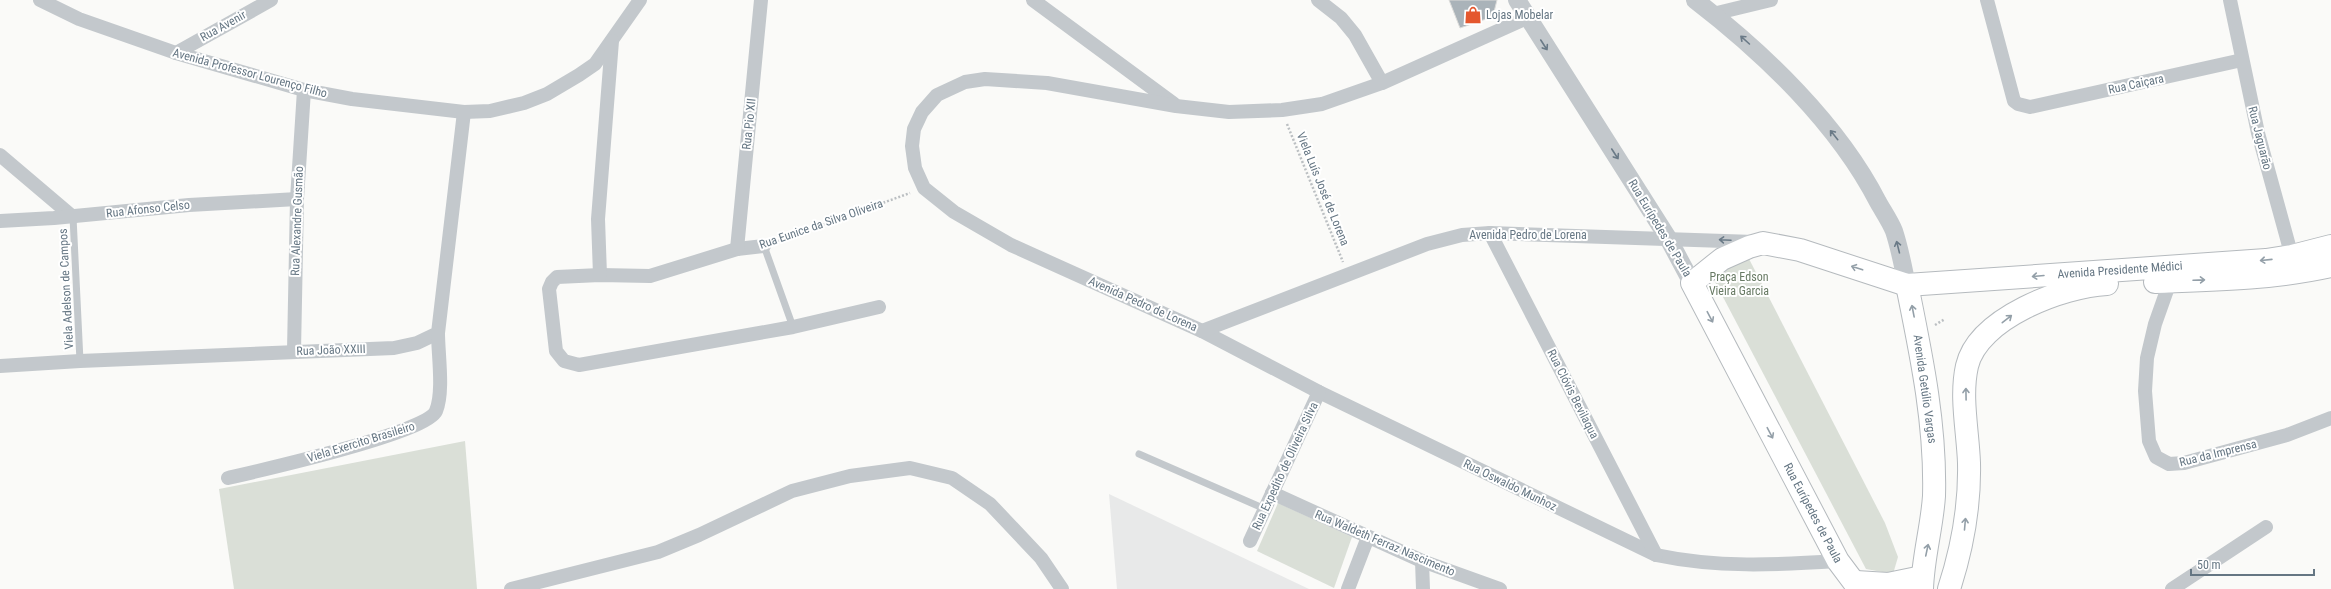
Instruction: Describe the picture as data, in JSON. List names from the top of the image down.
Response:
{
  "streets": {
    "main road": [
      "Rua Eurípedes de Paula",
      "Avenida Pedro de Lorena",
      "Avenida Presidente Médici",
      "Avenida Getúlio Vargas"
    ],
    "street": [
      "Rua Avenir",
      "Avenida Professor Lourenço Filho",
      "Rua Caiçara",
      "Rua Pio XII",
      "Rua Jaguarão",
      "Rua Afonso Celso",
      "Rua Alexandre Gusmão",
      "Rua Eunice da Silva Oliveira",
      "Rua João XXIII",
      "Rua Clóvis Bevilaqua",
      "Viela Exercito Brasileiro",
      "Rua da Imprensa",
      "Rua Expedito de Oliveira Silva",
      "Rua Oswaldo Munhoz",
      "Rua Waldeth Ferraz Nascimento"
    ],
    "lane": ["Viela Adelson de Campos"],
    "path": ["Viela Luís José de Lorena"]
  },
  "crossings": [
    ["Rua Avenir", "Avenida Professor Lourenço Filho"],
    ["Avenida Professor Lourenço Filho", "Rua Alexandre Gusmão"],
    ["Rua Caiçara", "Rua Jaguarão"],
    ["Rua Pio XII", "Rua Eunice da Silva Oliveira"],
    ["Rua Jaguarão", "Avenida Presidente Médici"],
    ["Viela Luís José de Lorena", "Avenida Pedro de Lorena"],
    ["Rua Afonso Celso", "Rua Alexandre Gusmão"],
    ["Rua Afonso Celso", "Viela Adelson de Campos"],
    ["Rua Alexandre Gusmão", "Rua João XXIII"],
    ["Rua Eunice da Silva Oliveira", "Avenida Pedro de Lorena"],
    ["Rua Eurípedes de Paula", "Avenida Pedro de Lorena"],
    ["Rua Eurípedes de Paula", "Rua Oswaldo Munhoz"],
    ["Avenida Pedro de Lorena", "Avenida Presidente Médici"],
    ["Avenida Pedro de Lorena", "Avenida Getúlio Vargas"],
    ["Avenida Pedro de Lorena", "Rua Clóvis Bevilaqua"],
    ["Avenida Pedro de Lorena", "Rua Oswaldo Munhoz"],
    ["Avenida Presidente Médici", "Avenida Getúlio Vargas"],
    ["Avenida Presidente Médici", "Rua da Imprensa"],
    ["Viela Adelson de Campos", "Rua João XXIII"],
    ["Rua João XXIII", "Viela Exercito Brasileiro"],
    ["Rua Clóvis Bevilaqua", "Rua Oswaldo Munhoz"],
    ["Rua Expedito de Oliveira Silva", "Rua Oswaldo Munhoz"],
    ["Rua Expedito de Oliveira Silva", "Rua Waldeth Ferraz Nascimento"]
  ],
  "one_way": ["Rua Eurípedes de Paula", "Avenida Getúlio Vargas"],
  "parks": ["Praça Edson Vieira Garcia"],
  "places": {
    "shop": ["Lojas Mobelar"]
  },
  "scale_bar": "50 m"
}
